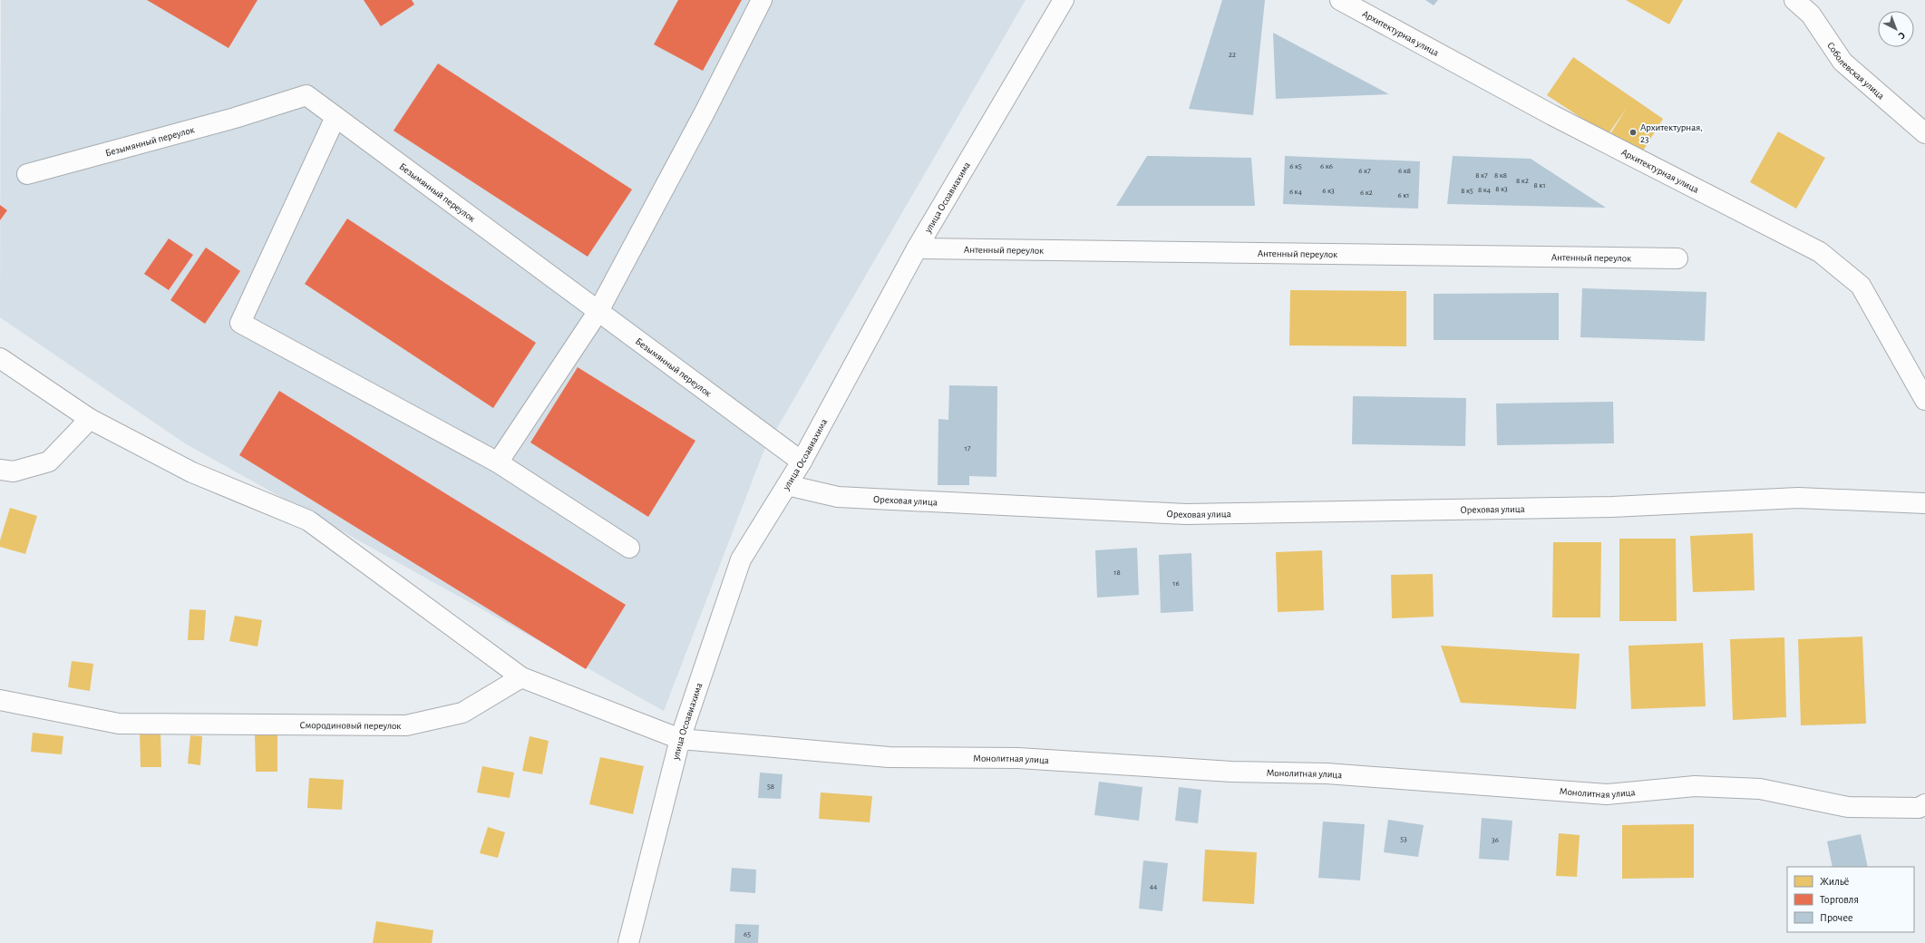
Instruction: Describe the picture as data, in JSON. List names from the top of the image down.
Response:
{
  "streets": {
    "street": [
      "Архитектурная улица",
      "Соболевская улица",
      "Безымянный переулок",
      "улица Осоавиахима",
      "Антенный переулок",
      "Ореховая улица",
      "Смородиновый переулок",
      "Монолитная улица"
    ]
  },
  "crossings": [
    ["Безымянный переулок", "улица Осоавиахима"],
    ["улица Осоавиахима", "Антенный переулок"],
    ["улица Осоавиахима", "Ореховая улица"],
    ["улица Осоавиахима", "Монолитная улица"]
  ],
  "places": ["Архитектурная, 23"],
  "house_numbers": [
    "22",
    "6 к5",
    "6 к6",
    "6 к7",
    "6 к8",
    "8 к7",
    "8 к8",
    "8 к2",
    "8 к1",
    "8 к3",
    "8 к4",
    "6 к3",
    "8 к5",
    "6 к4",
    "6 к2",
    "6 к1",
    "17",
    "18",
    "16",
    "58",
    "53",
    "36",
    "44",
    "65"
  ],
  "legend": ["Жильё", "Торговля", "Прочее"],
  "north": "bottom right"
}
